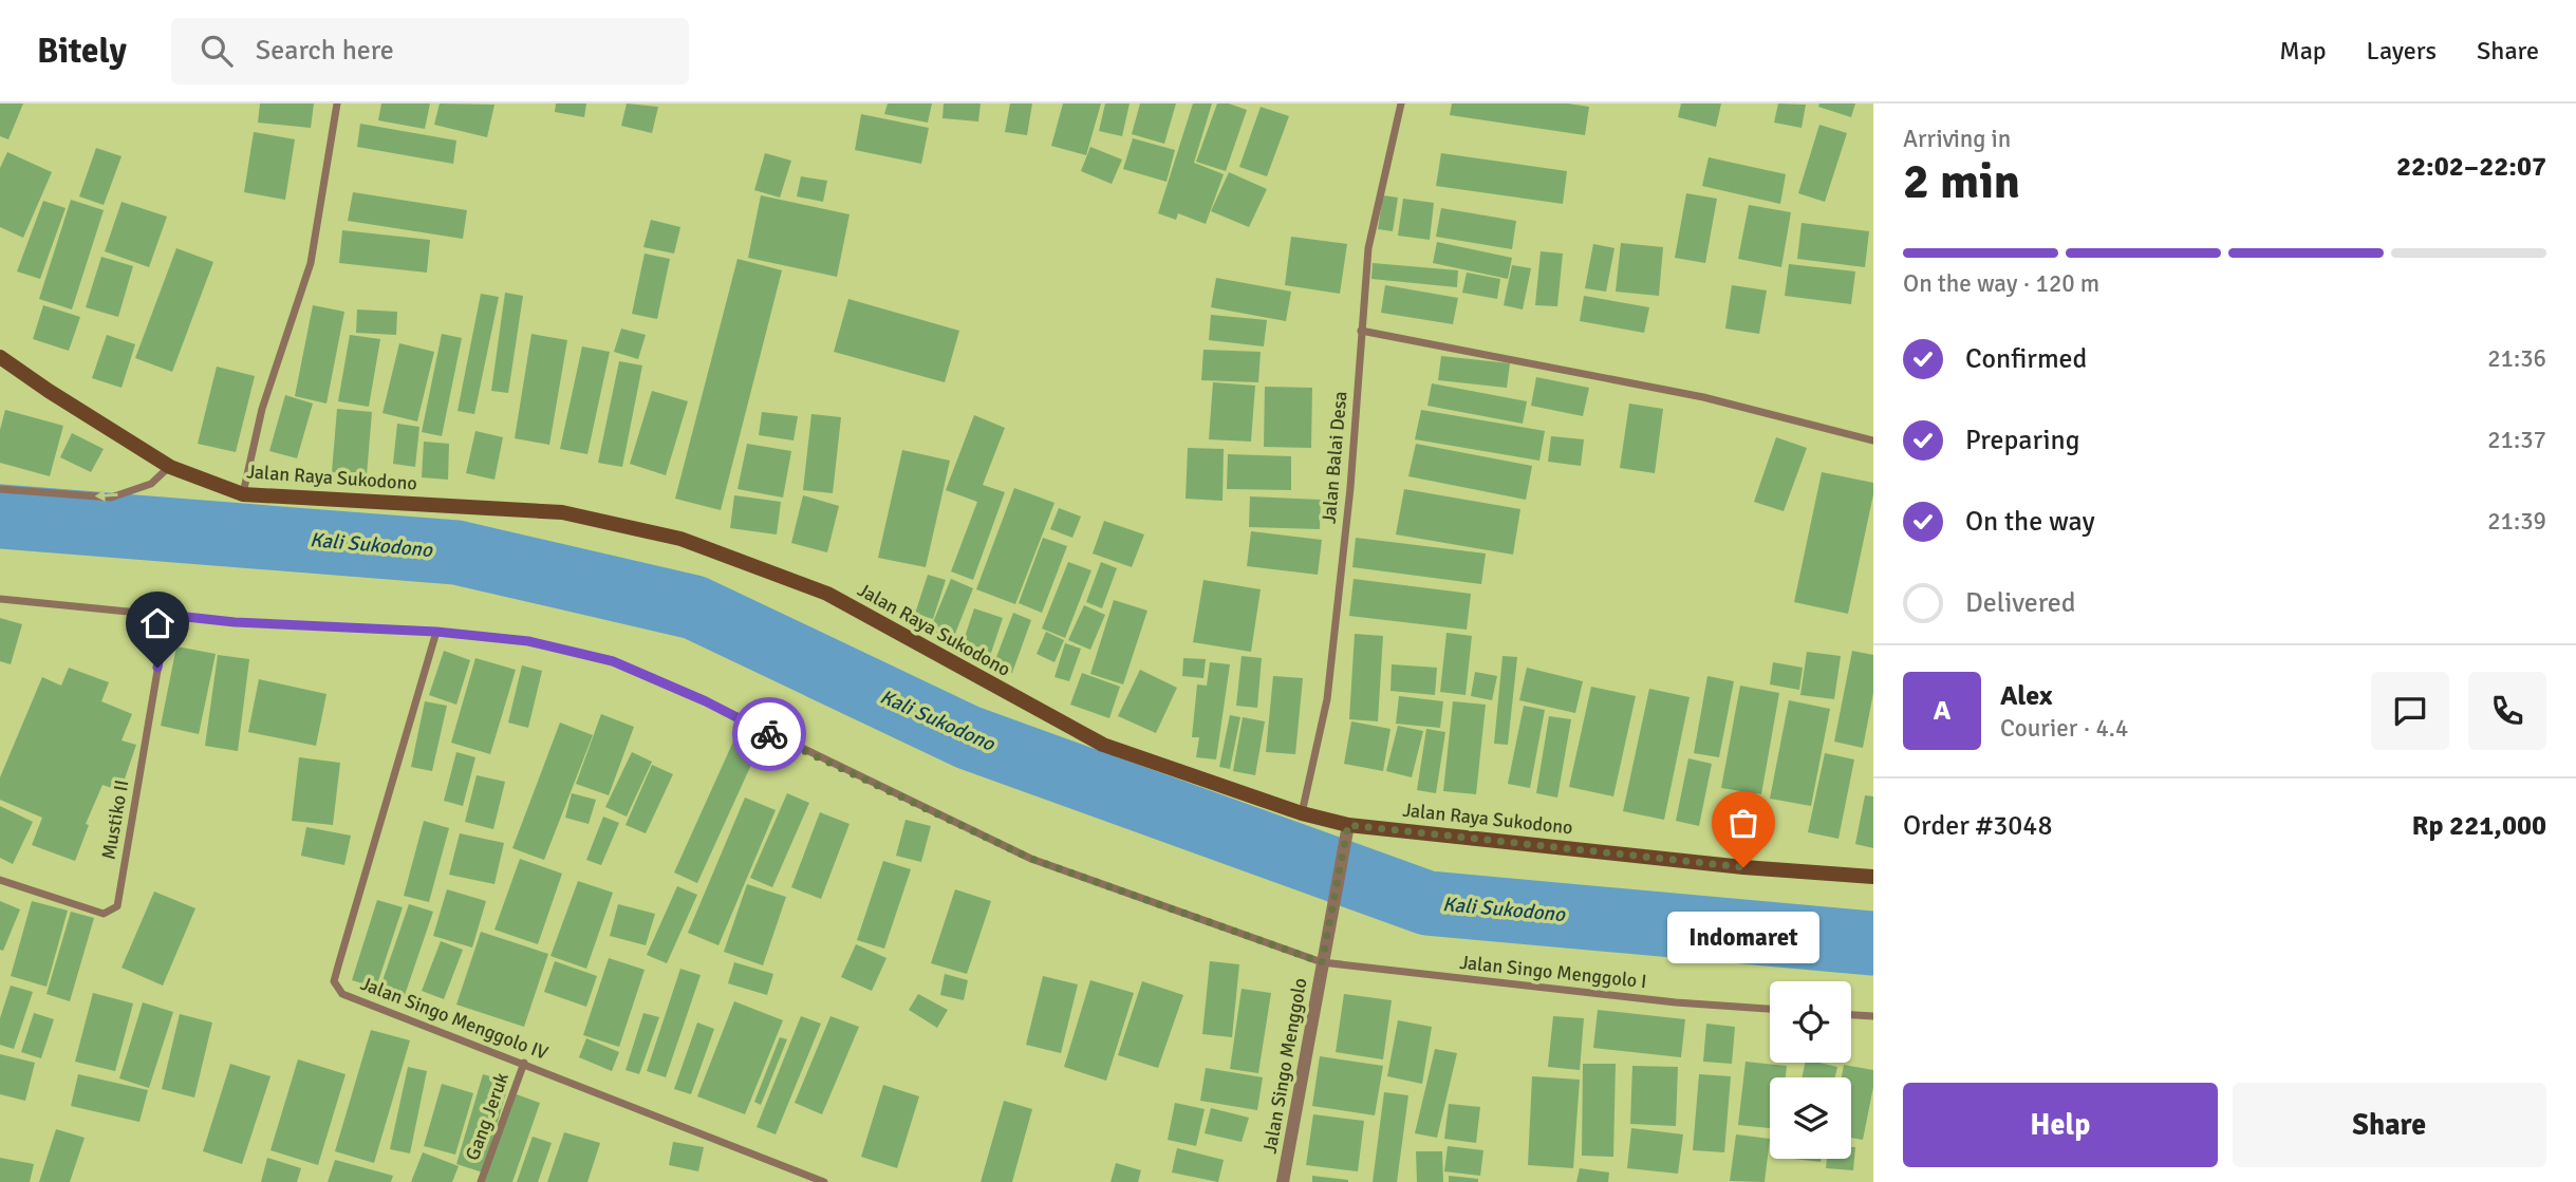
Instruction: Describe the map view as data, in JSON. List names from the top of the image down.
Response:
{
  "streets": {
    "main road": ["Jalan Raya Sukodono"],
    "street": [
      "Jalan Balai Desa",
      "Mustiko II",
      "Jalan Singo Menggolo I",
      "Jalan Singo Menggolo IV",
      "Jalan Singo Menggolo",
      "Gang Jeruk"
    ]
  },
  "crossings": [
    ["Jalan Balai Desa", "Jalan Raya Sukodono"],
    ["Jalan Raya Sukodono", "Jalan Singo Menggolo"],
    ["Mustiko II", "Jalan Singo Menggolo I"],
    ["Jalan Singo Menggolo I", "Jalan Singo Menggolo IV"],
    ["Jalan Singo Menggolo I", "Jalan Singo Menggolo"],
    ["Jalan Singo Menggolo IV", "Gang Jeruk"]
  ],
  "water": ["Kali Sukodono"],
  "places": ["Indomaret"],
  "page": {
    "header": "Bitely",
    "search": "Search here",
    "nav": ["Map", "Layers", "Share"],
    "heading": ["2 min", "Arriving in", "22:02–22:07"],
    "panel": [
      "Alex",
      "Courier · 4.4",
      "Order #3048",
      "Rp 221,000"
    ],
    "bar": "On the way · 120 m",
    "list": [
      ["Confirmed", "21:36"],
      ["Preparing", "21:37"],
      ["On the way", "21:39"],
      "Delivered"
    ],
    "round": "A",
    "bubble": "Indomaret",
    "buttons": ["Help", "Share"]
  }
}
